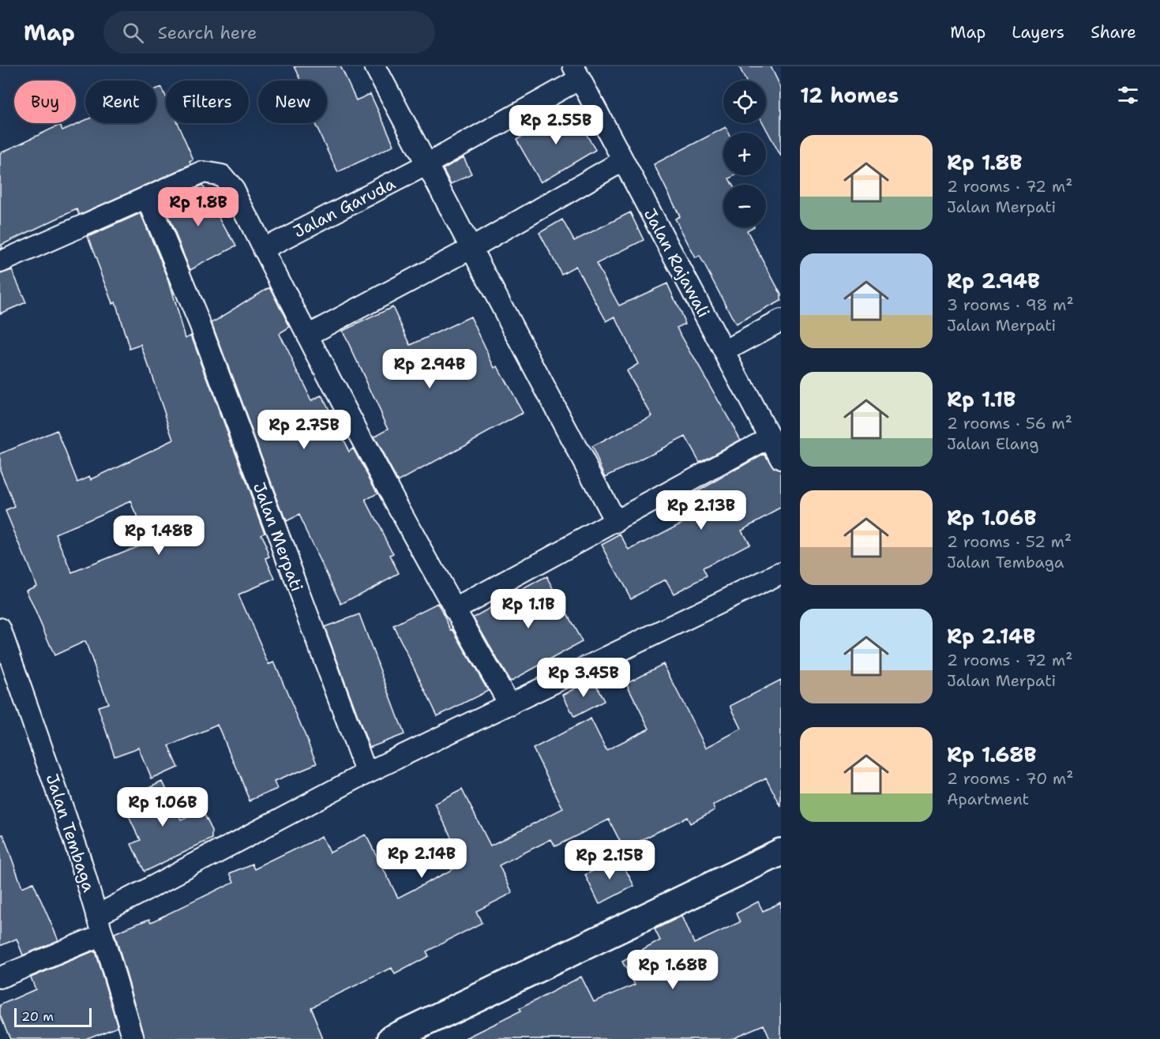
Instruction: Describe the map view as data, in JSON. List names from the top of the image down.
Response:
{
  "streets": {
    "street": [
      "Jalan Garuda",
      "Jalan Rajawali",
      "Jalan Merpati",
      "Jalan Tembaga"
    ]
  },
  "crossings": [
    ["Jalan Garuda", "Jalan Rajawali"]
  ],
  "scale_bar": "20 m",
  "page": {
    "header": "Map",
    "search": "Search here",
    "nav": ["Map", "Layers", "Share"],
    "heading": "12 homes",
    "map_buttons": ["+", "−"],
    "chip": [
      "Buy",
      "Rent",
      "Filters",
      "New"
    ],
    "price": [
      "Rp 2.55B",
      "Rp 1.8B",
      "Rp 2.94B",
      "Rp 2.75B",
      "Rp 2.13B",
      "Rp 1.48B",
      "Rp 1.1B",
      "Rp 3.45B",
      "Rp 1.06B",
      "Rp 2.14B",
      "Rp 2.15B",
      "Rp 1.68B"
    ],
    "list": [
      {
        "name": "Rp 1.8B",
        "note": "2 rooms · 72 m² · Jalan Merpati"
      },
      {
        "name": "Rp 2.94B",
        "note": "3 rooms · 98 m² · Jalan Merpati"
      },
      {
        "name": "Rp 1.1B",
        "note": "2 rooms · 56 m² · Jalan Elang"
      },
      {
        "name": "Rp 1.06B",
        "note": "2 rooms · 52 m² · Jalan Tembaga"
      },
      {
        "name": "Rp 2.14B",
        "note": "2 rooms · 72 m² · Jalan Merpati"
      },
      {
        "name": "Rp 1.68B",
        "note": "2 rooms · 70 m² · Apartment"
      }
    ],
    "scale": "20 m"
  }
}
